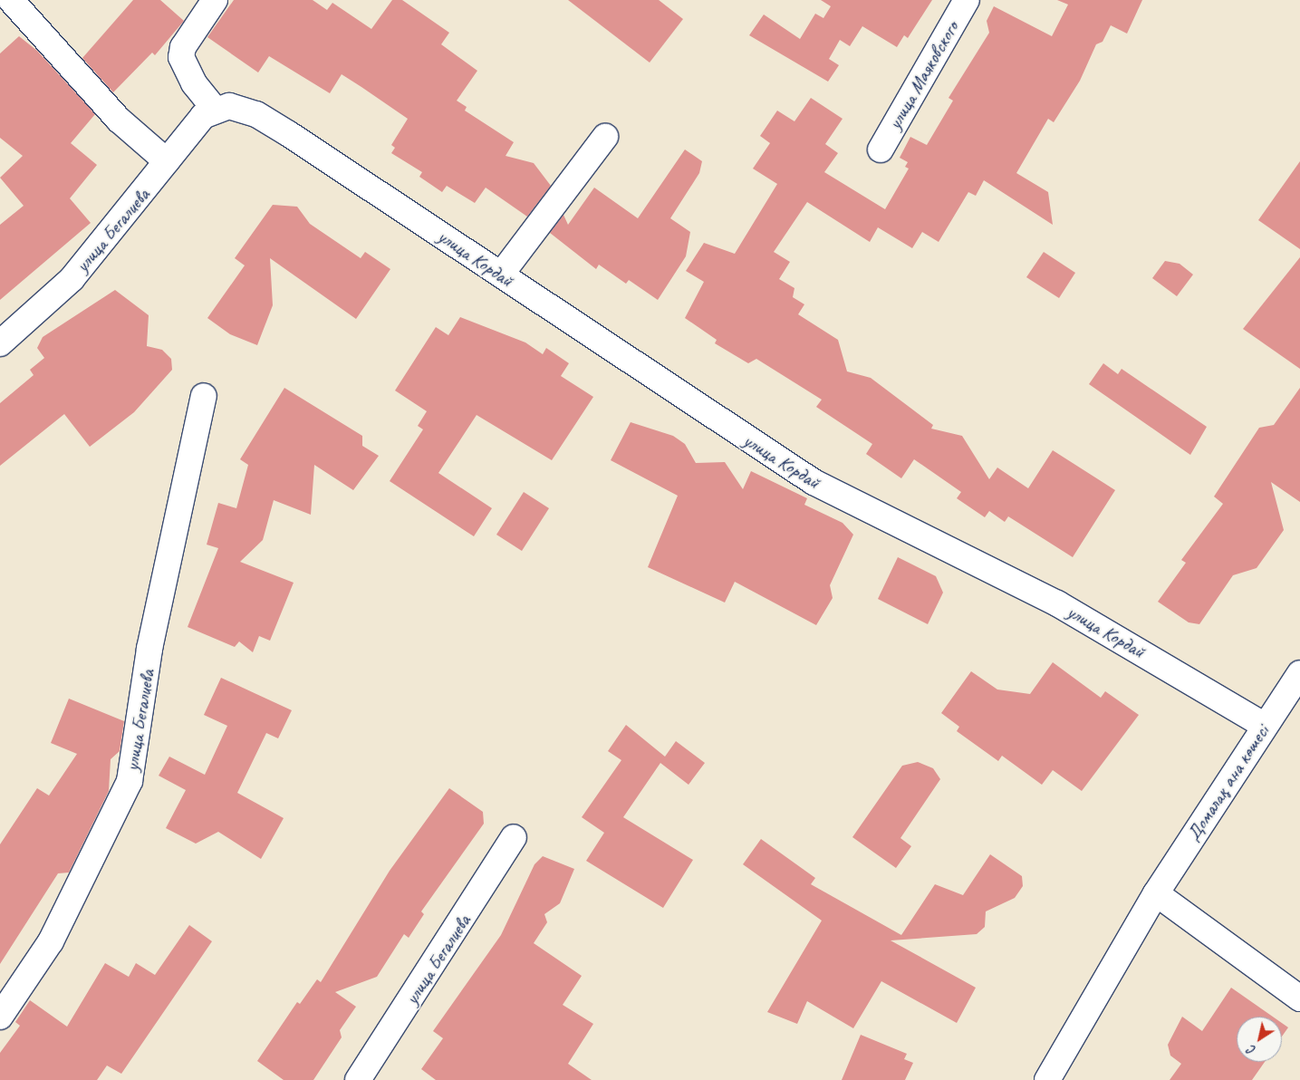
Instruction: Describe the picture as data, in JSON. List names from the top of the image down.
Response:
{
  "streets": {
    "street": [
      "улица Маяковского",
      "улица Бегалиева",
      "улица Кордай",
      "Домалақ ана көшесі"
    ]
  },
  "crossings": [
    ["улица Бегалиева", "улица Кордай"],
    ["улица Кордай", "Домалақ ана көшесі"]
  ],
  "north": "bottom left"
}
